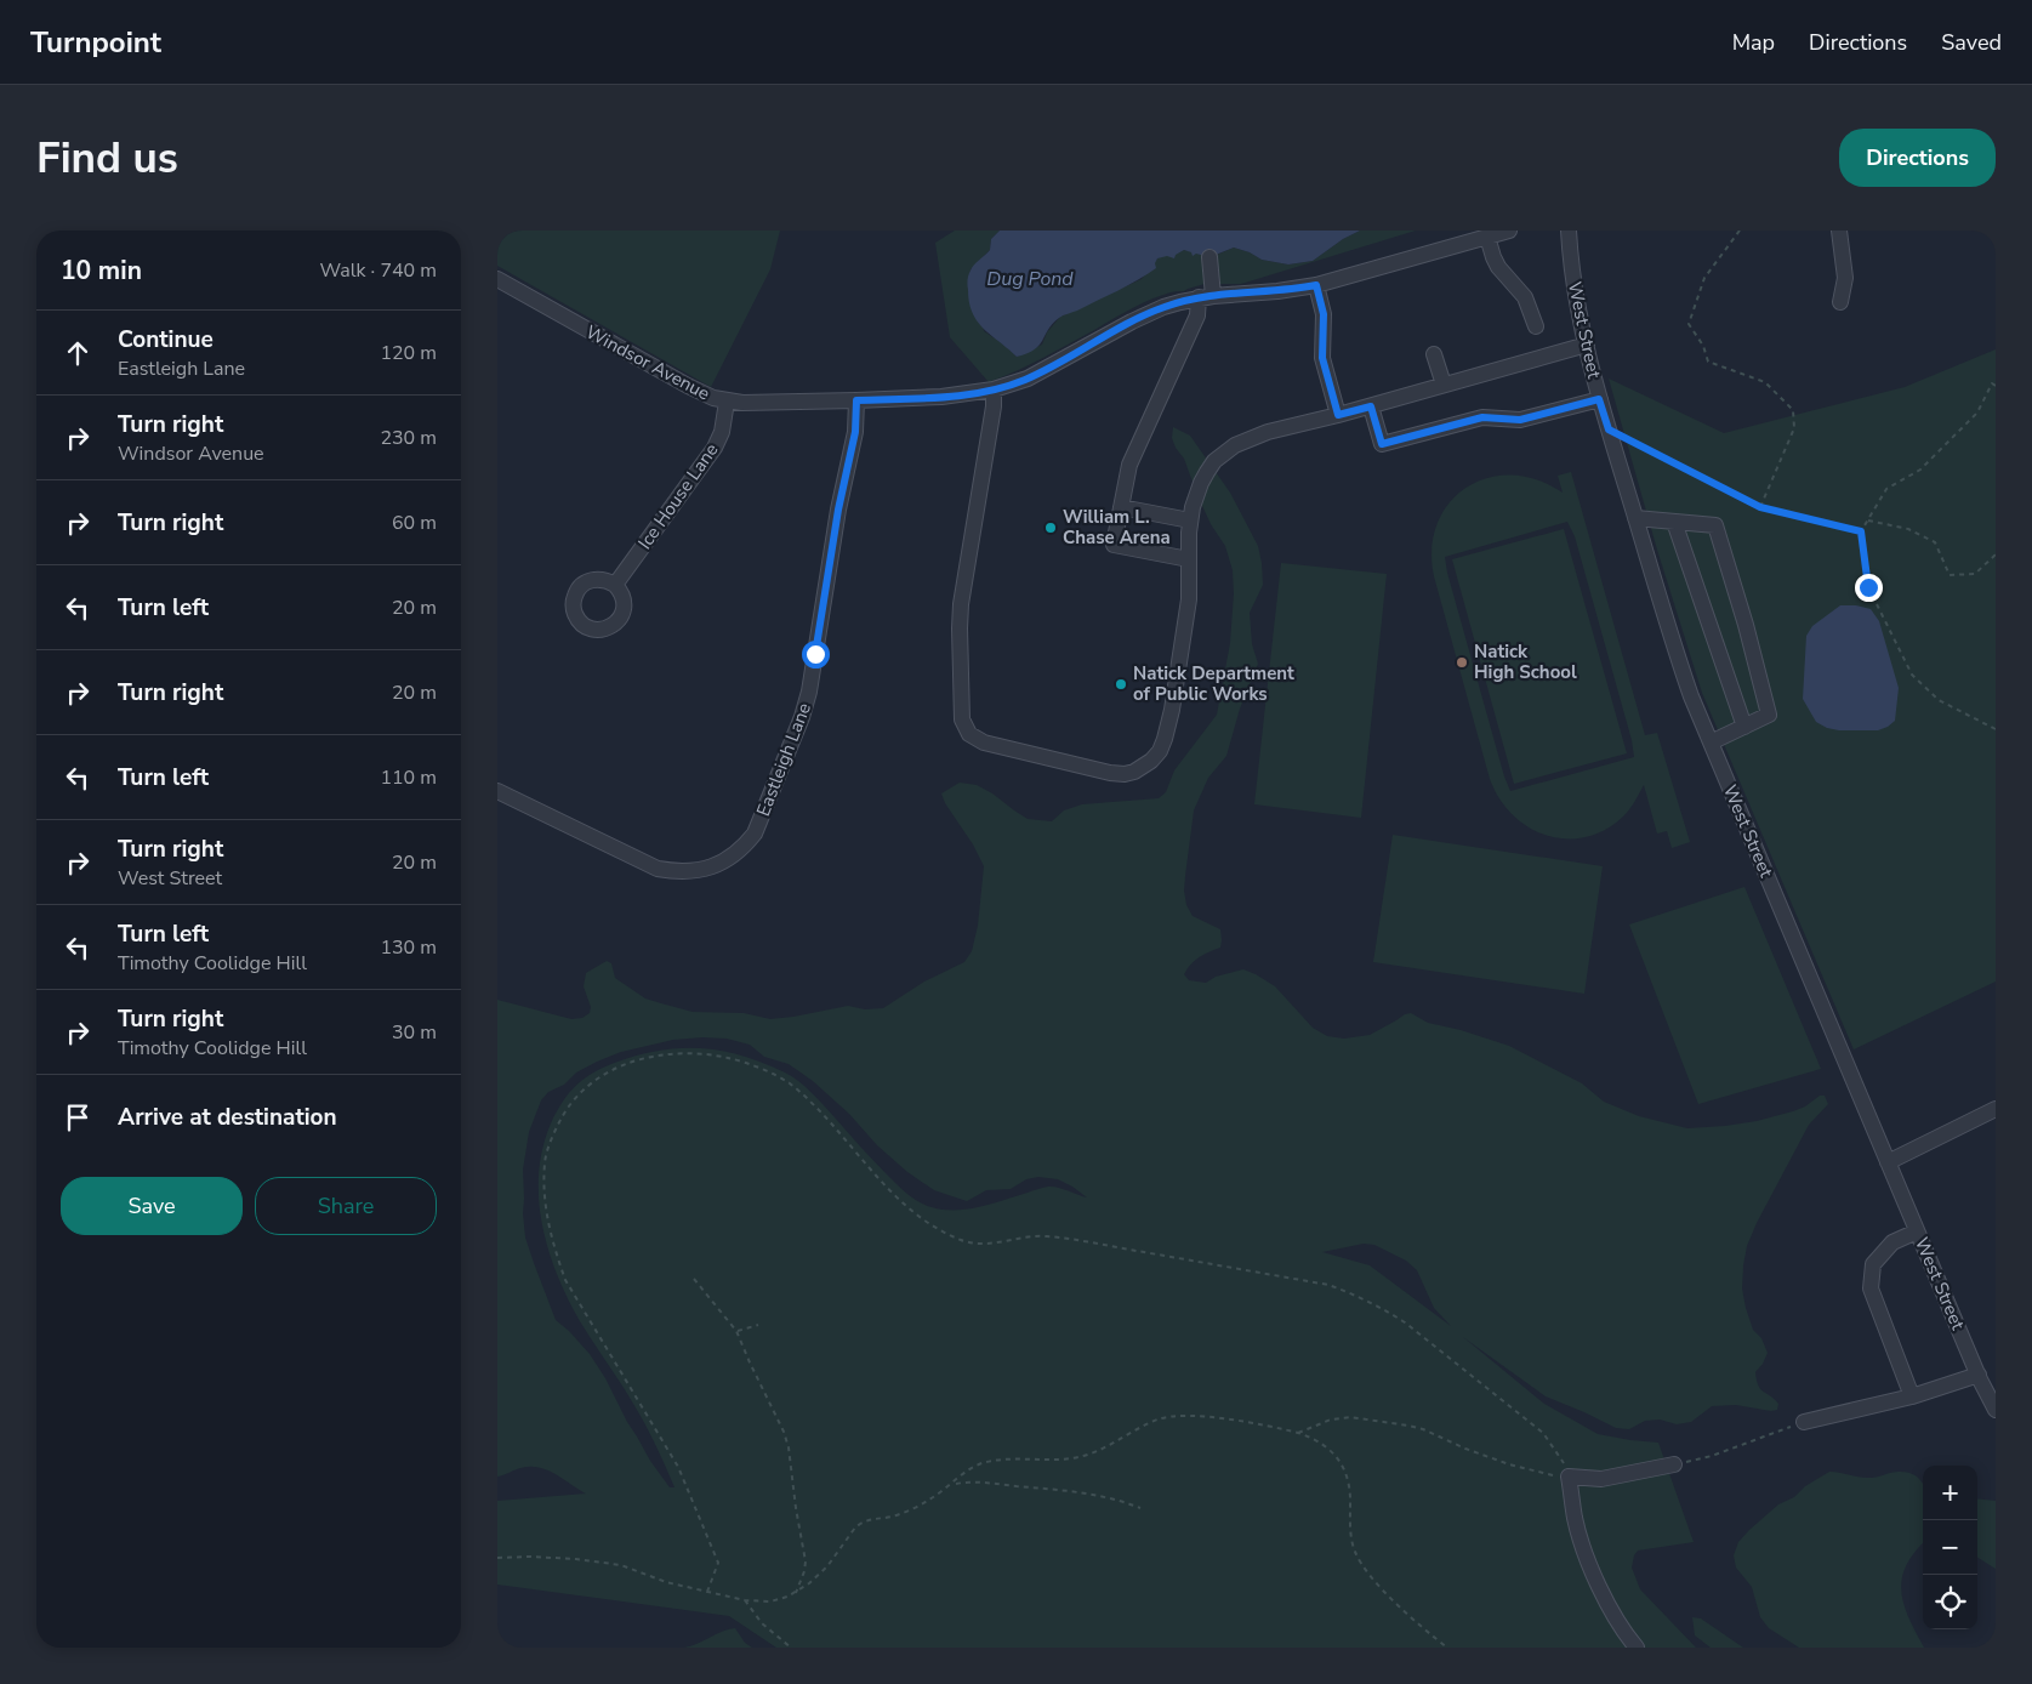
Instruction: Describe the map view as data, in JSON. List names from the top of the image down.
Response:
{
  "streets": {
    "street": [
      "West Street",
      "Windsor Avenue",
      "Ice House Lane",
      "Eastleigh Lane"
    ]
  },
  "crossings": [
    ["Windsor Avenue", "Ice House Lane"],
    ["Windsor Avenue", "Eastleigh Lane"]
  ],
  "water": ["Dug Pond"],
  "places": ["William L. Chase Arena", "Natick High School", "Natick Department of Public Works"],
  "page": {
    "header": "Turnpoint",
    "nav": ["Map", "Directions", "Saved"],
    "buttons": [
      "Directions",
      ["Save", "Share"]
    ],
    "title": "Find us",
    "heading": ["10 min", "Walk · 740 m"],
    "list": [
      ["Continue", "Eastleigh Lane", "120 m"],
      ["Turn right", "Windsor Avenue", "230 m"],
      ["Turn right", "60 m"],
      ["Turn left", "20 m"],
      ["Turn right", "20 m"],
      ["Turn left", "110 m"],
      ["Turn right", "West Street", "20 m"],
      ["Turn left", "Timothy Coolidge Hill", "130 m"],
      ["Turn right", "Timothy Coolidge Hill", "30 m"],
      "Arrive at destination"
    ],
    "map_buttons": ["+", "−"]
  }
}
